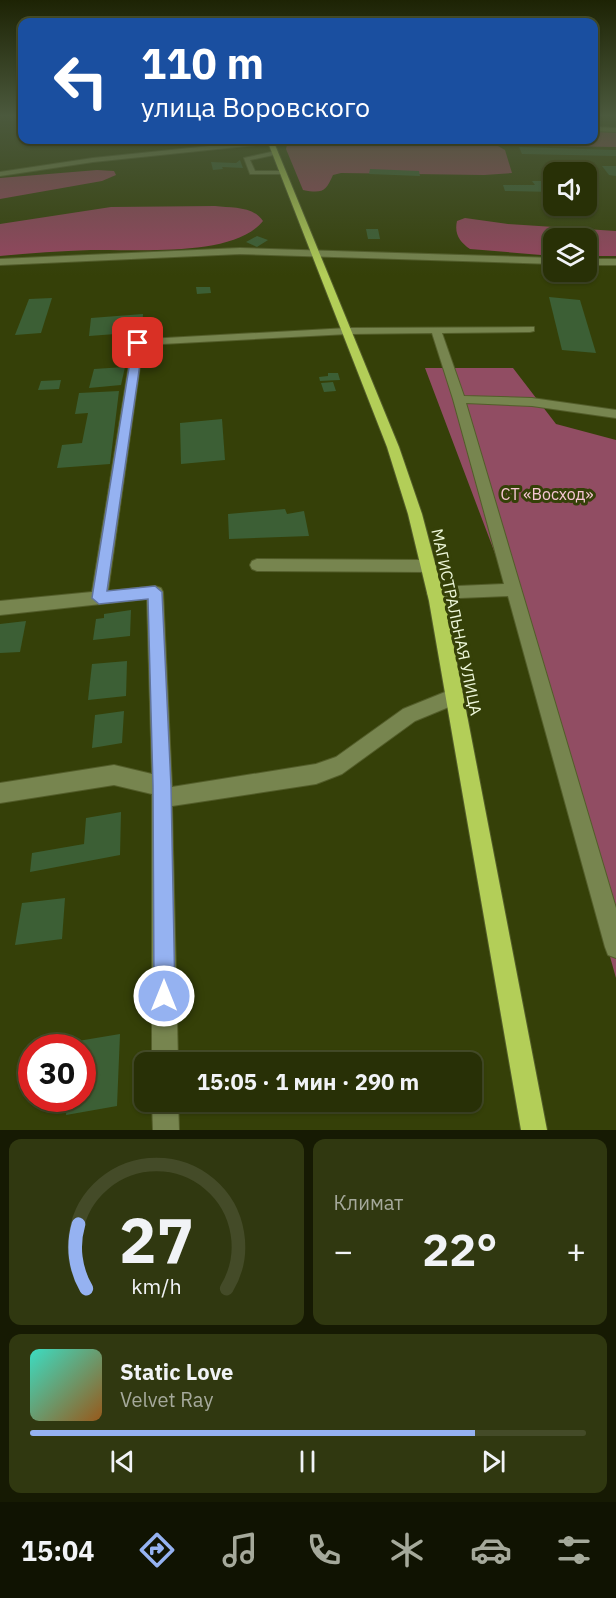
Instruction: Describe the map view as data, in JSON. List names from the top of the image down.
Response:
{
  "streets": {
    "main road": ["МАГИСТРАЛЬНАЯ УЛИЦА"]
  },
  "parks": ["СТ «Восход»"],
  "page": {
    "turn": ["110 m", "улица Воровского"],
    "limit": "30",
    "trip": "15:05 · 1 мин · 290 m",
    "tile": "Климат",
    "heat": ["−", "22°", "+"],
    "song": ["Static Love", "Velvet Ray"],
    "tabs": "15:04",
    "gauge": ["27", "km/h"]
  }
}
